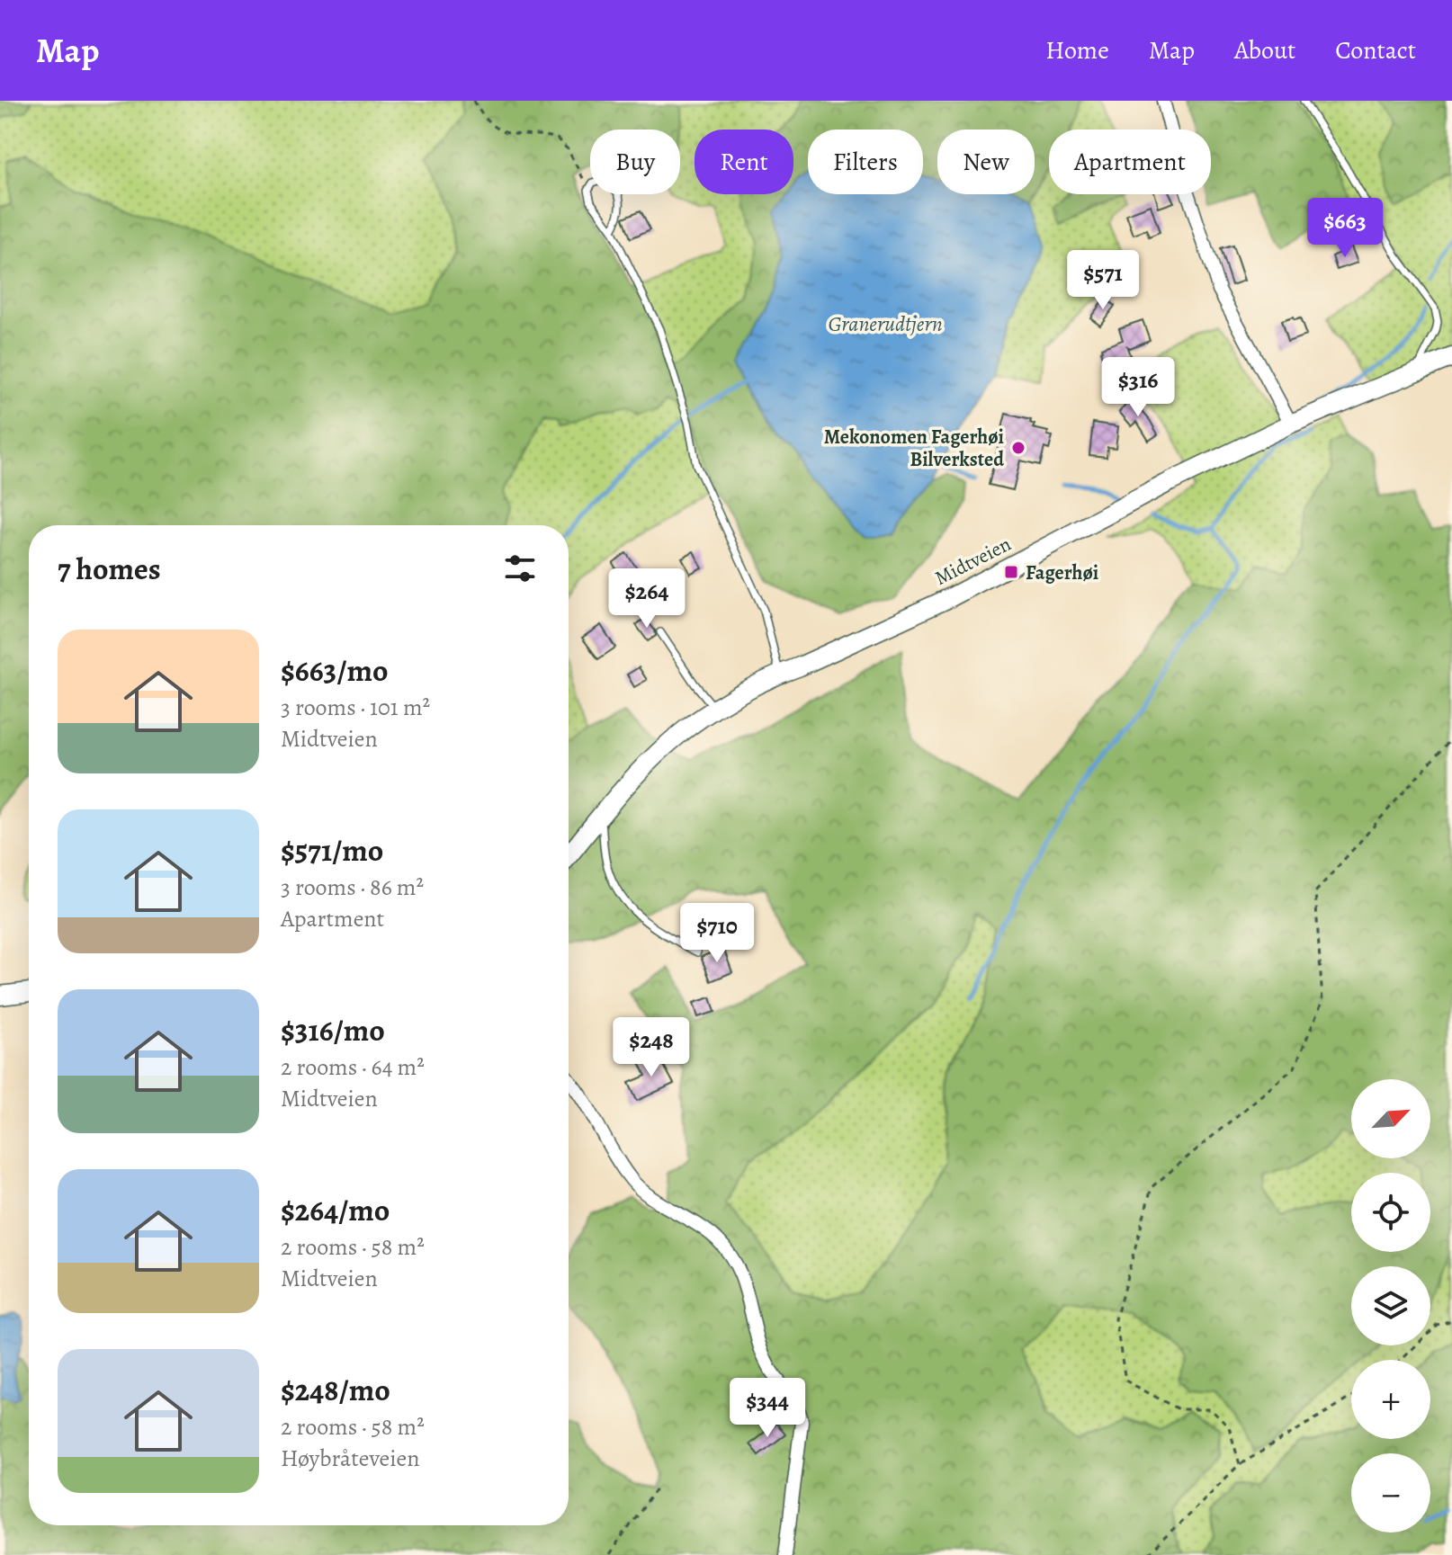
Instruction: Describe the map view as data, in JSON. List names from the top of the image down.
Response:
{
  "streets": {
    "main road": ["Midtveien"]
  },
  "water": ["Granerudtjern"],
  "places": {
    "other": ["Mekonomen Fagerhøi Bilverksted"],
    "transit": ["Fagerhøi"]
  },
  "north": "top right",
  "page": {
    "header": "Map",
    "nav": [
      "Home",
      "Map",
      "About",
      "Contact"
    ],
    "chip": [
      "Buy",
      "Rent",
      "Filters",
      "New",
      "Apartment"
    ],
    "price": [
      "$663",
      "$571",
      "$316",
      "$264",
      "$710",
      "$248",
      "$344"
    ],
    "heading": "7 homes",
    "list": [
      {
        "name": "$663/mo",
        "note": "3 rooms · 101 m² · Midtveien"
      },
      {
        "name": "$571/mo",
        "note": "3 rooms · 86 m² · Apartment"
      },
      {
        "name": "$316/mo",
        "note": "2 rooms · 64 m² · Midtveien"
      },
      {
        "name": "$264/mo",
        "note": "2 rooms · 58 m² · Midtveien"
      },
      {
        "name": "$248/mo",
        "note": "2 rooms · 58 m² · Høybråteveien"
      }
    ],
    "map_buttons": ["+", "−"]
  }
}
